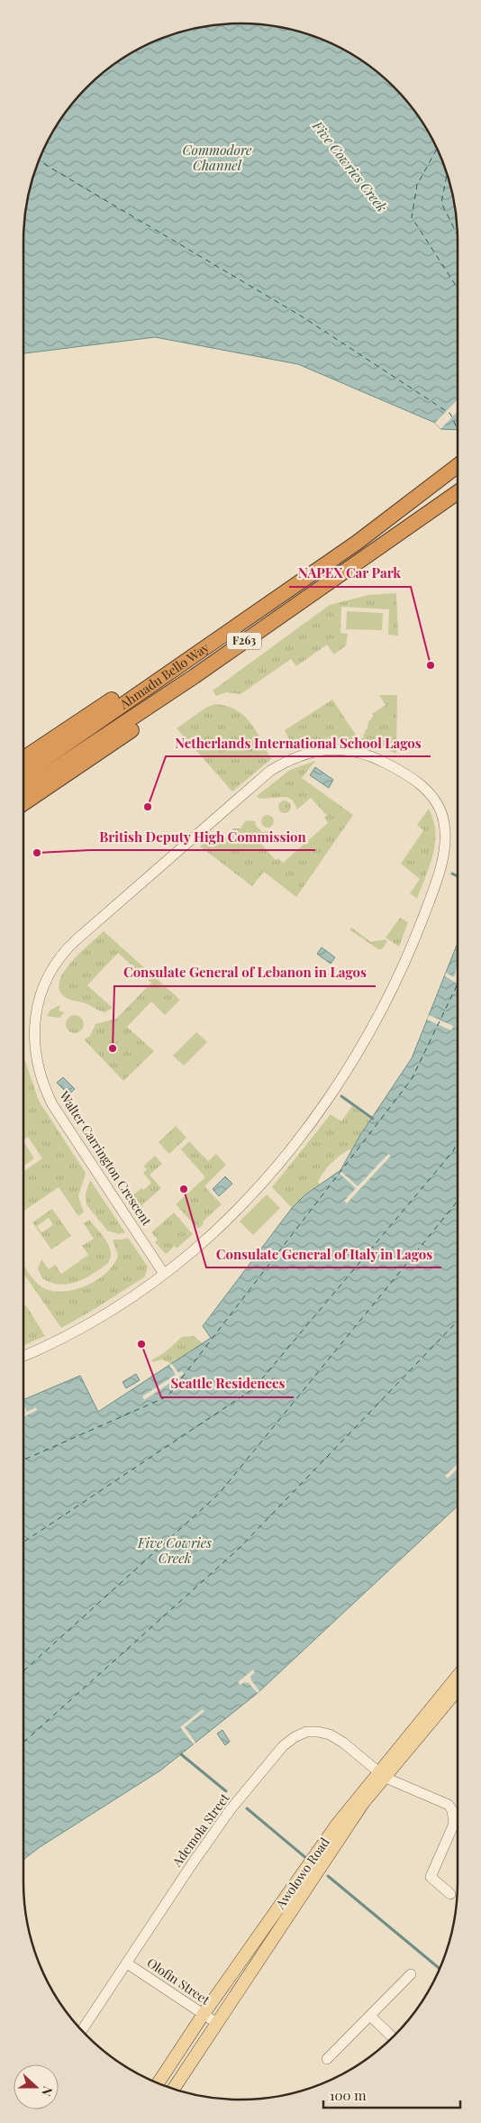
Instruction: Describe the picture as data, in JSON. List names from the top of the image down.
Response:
{
  "streets": {
    "highway": ["F263", "Ahmadu Bello Way"],
    "main road": ["Awolowo Road"],
    "street": ["Walter Carrington Crescent", "Ademola Street", "Olofin Street"]
  },
  "crossings": [
    ["Ademola Street", "Awolowo Road"],
    ["Ademola Street", "Olofin Street"],
    ["Awolowo Road", "Olofin Street"]
  ],
  "water": ["Commodore Channel", "Five Cowries Creek"],
  "places": [
    "NAPEX Car Park",
    "Netherlands International School Lagos",
    "British Deputy High Commission",
    "Consulate General of Lebanon in Lagos",
    "Consulate General of Italy in Lagos",
    "Seattle Residences"
  ],
  "scale_bar": "100 m",
  "north": "right"
}
